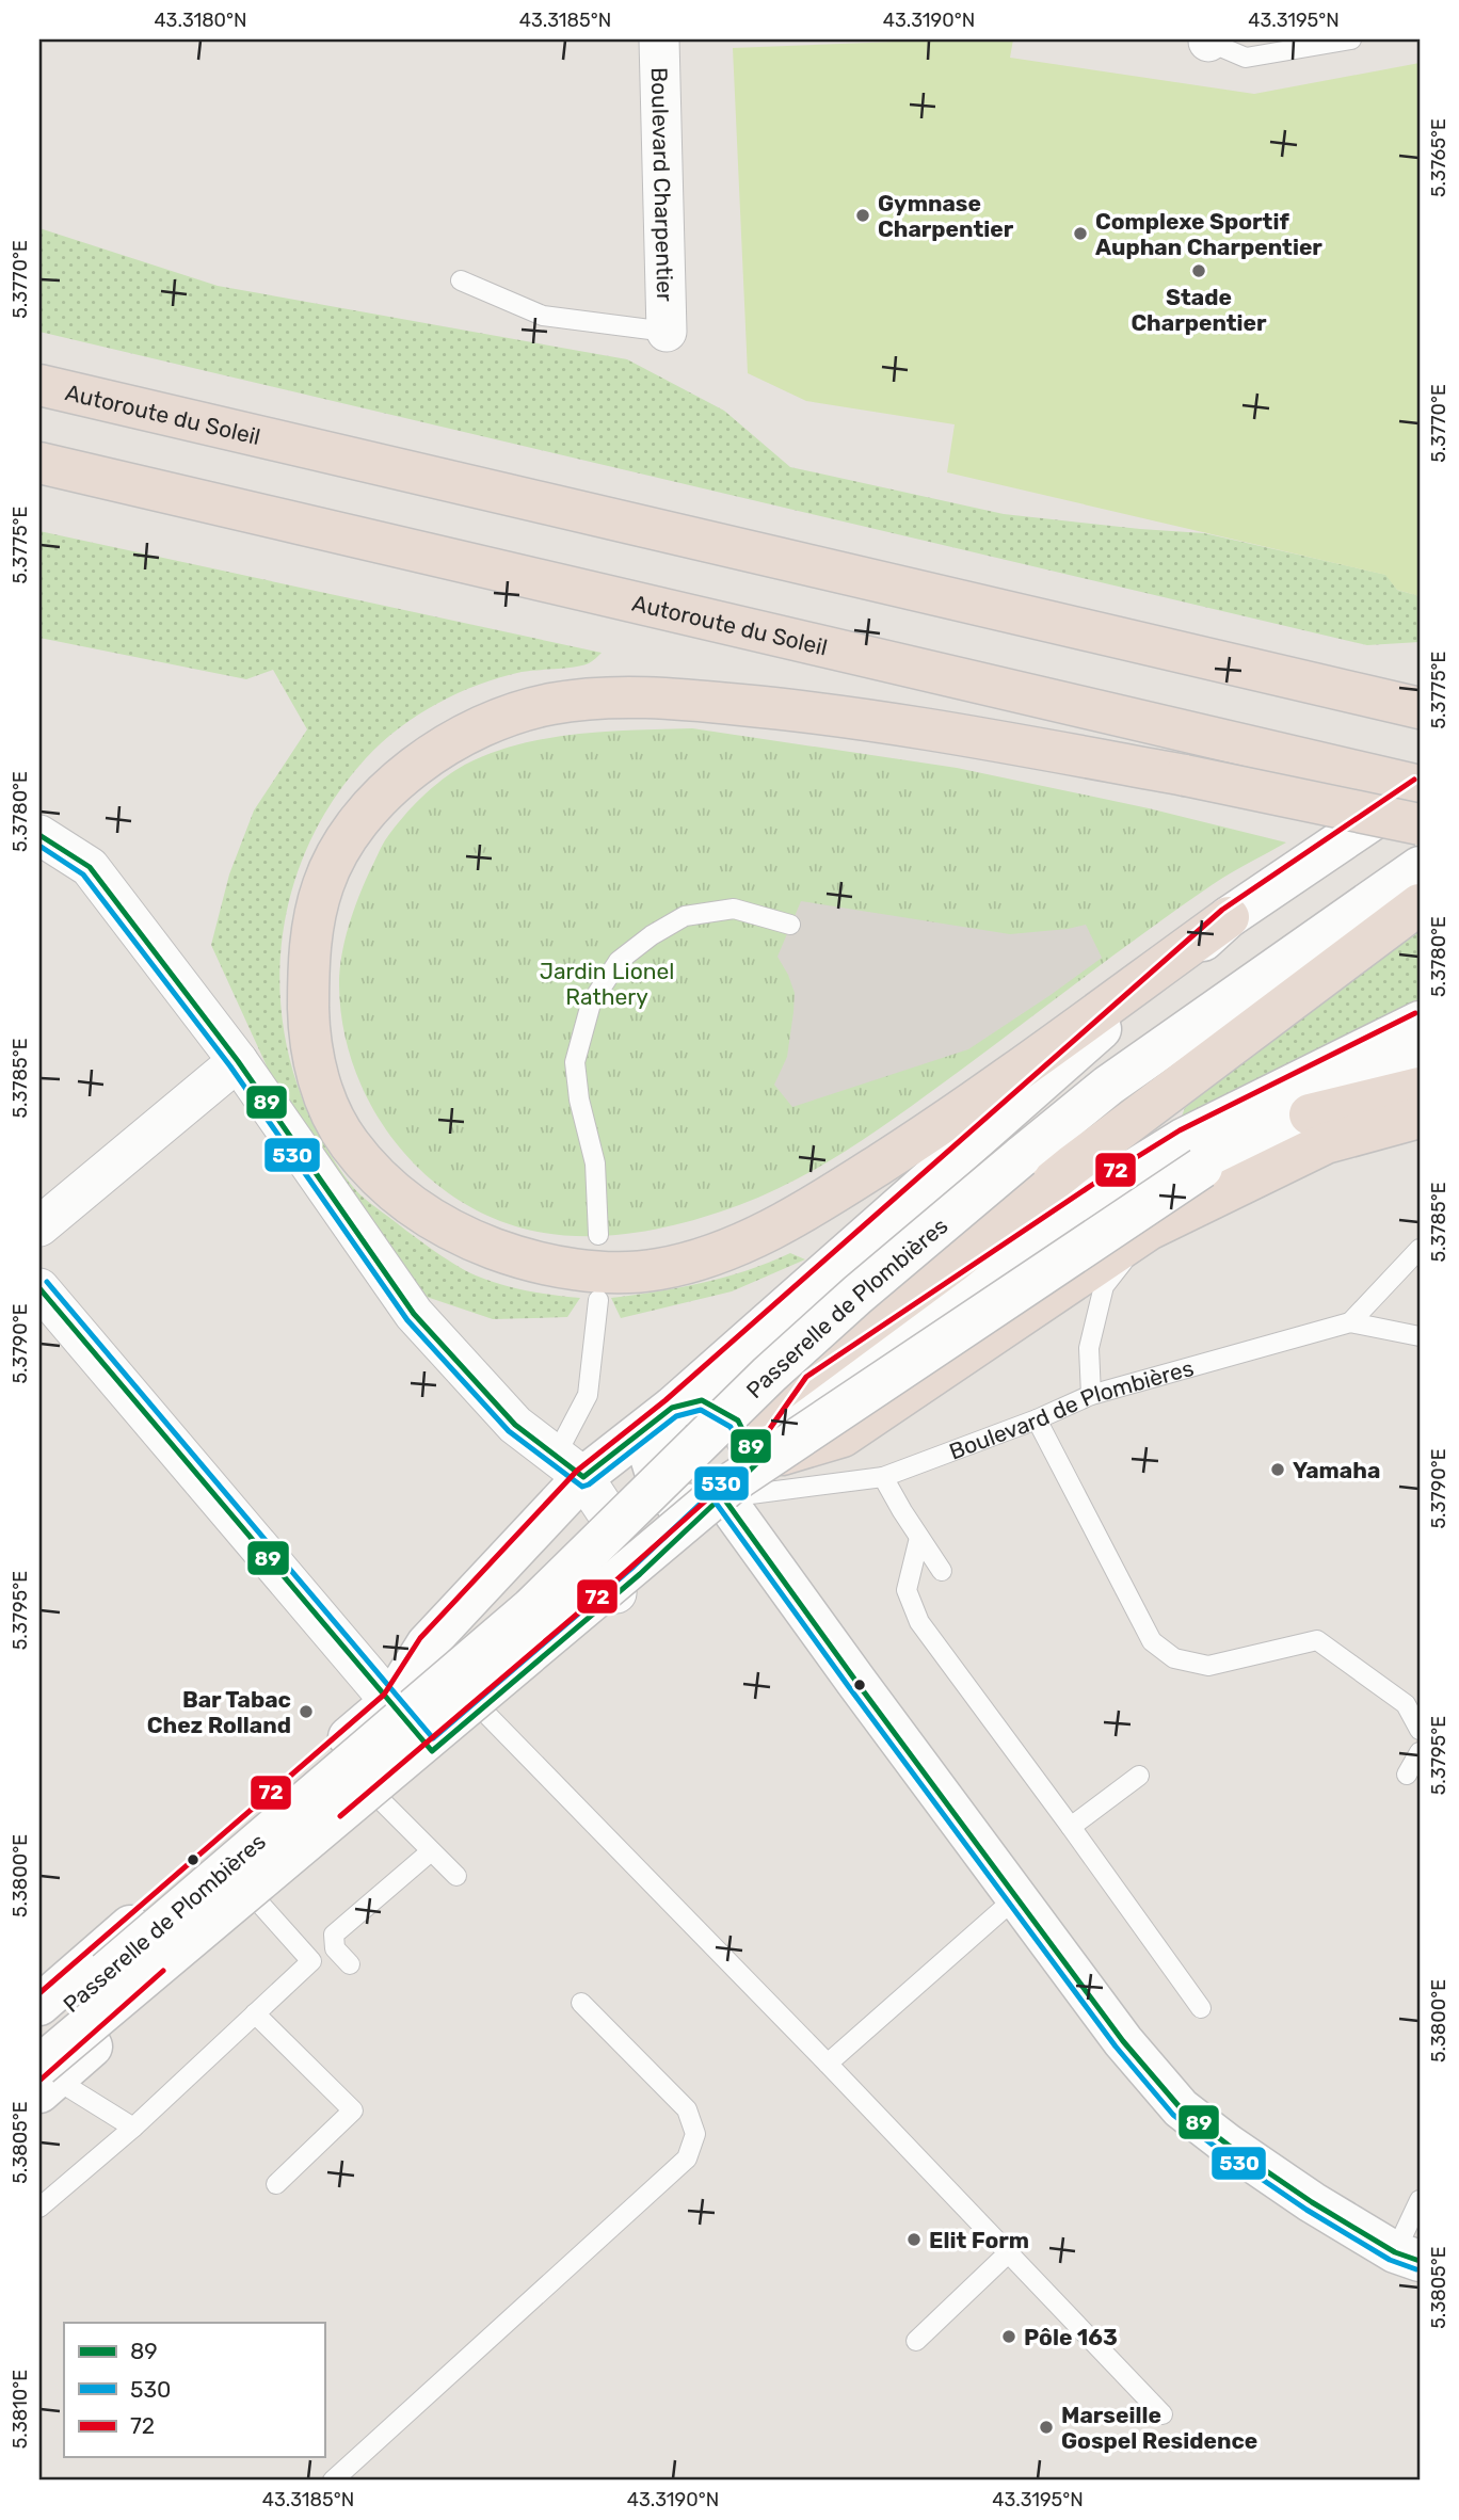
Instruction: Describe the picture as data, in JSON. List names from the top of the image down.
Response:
{
  "streets": {
    "highway": ["Autoroute du Soleil"],
    "street": ["Boulevard Charpentier", "Passerelle de Plombières"],
    "lane": ["Boulevard de Plombières"]
  },
  "parks": ["Jardin Lionel Rathery"],
  "places": [
    "Gymnase Charpentier",
    "Complexe Sportif Auphan Charpentier",
    "Stade Charpentier",
    "Yamaha",
    "Bar Tabac Chez Rolland",
    "Elit Form",
    "Pôle 163",
    "Marseille Gospel Residence"
  ],
  "lines": ["transit line 72", "transit line 89", "transit line 530"],
  "legend": ["89", "530", "72"],
  "coordinates": [
    "43.3180°N",
    "43.3185°N",
    "43.3190°N",
    "43.3195°N",
    "5.3765°E",
    "5.3770°E",
    "5.3775°E",
    "5.3780°E",
    "5.3785°E",
    "5.3790°E",
    "5.3795°E",
    "5.3800°E",
    "5.3805°E",
    "5.3810°E"
  ]
}
